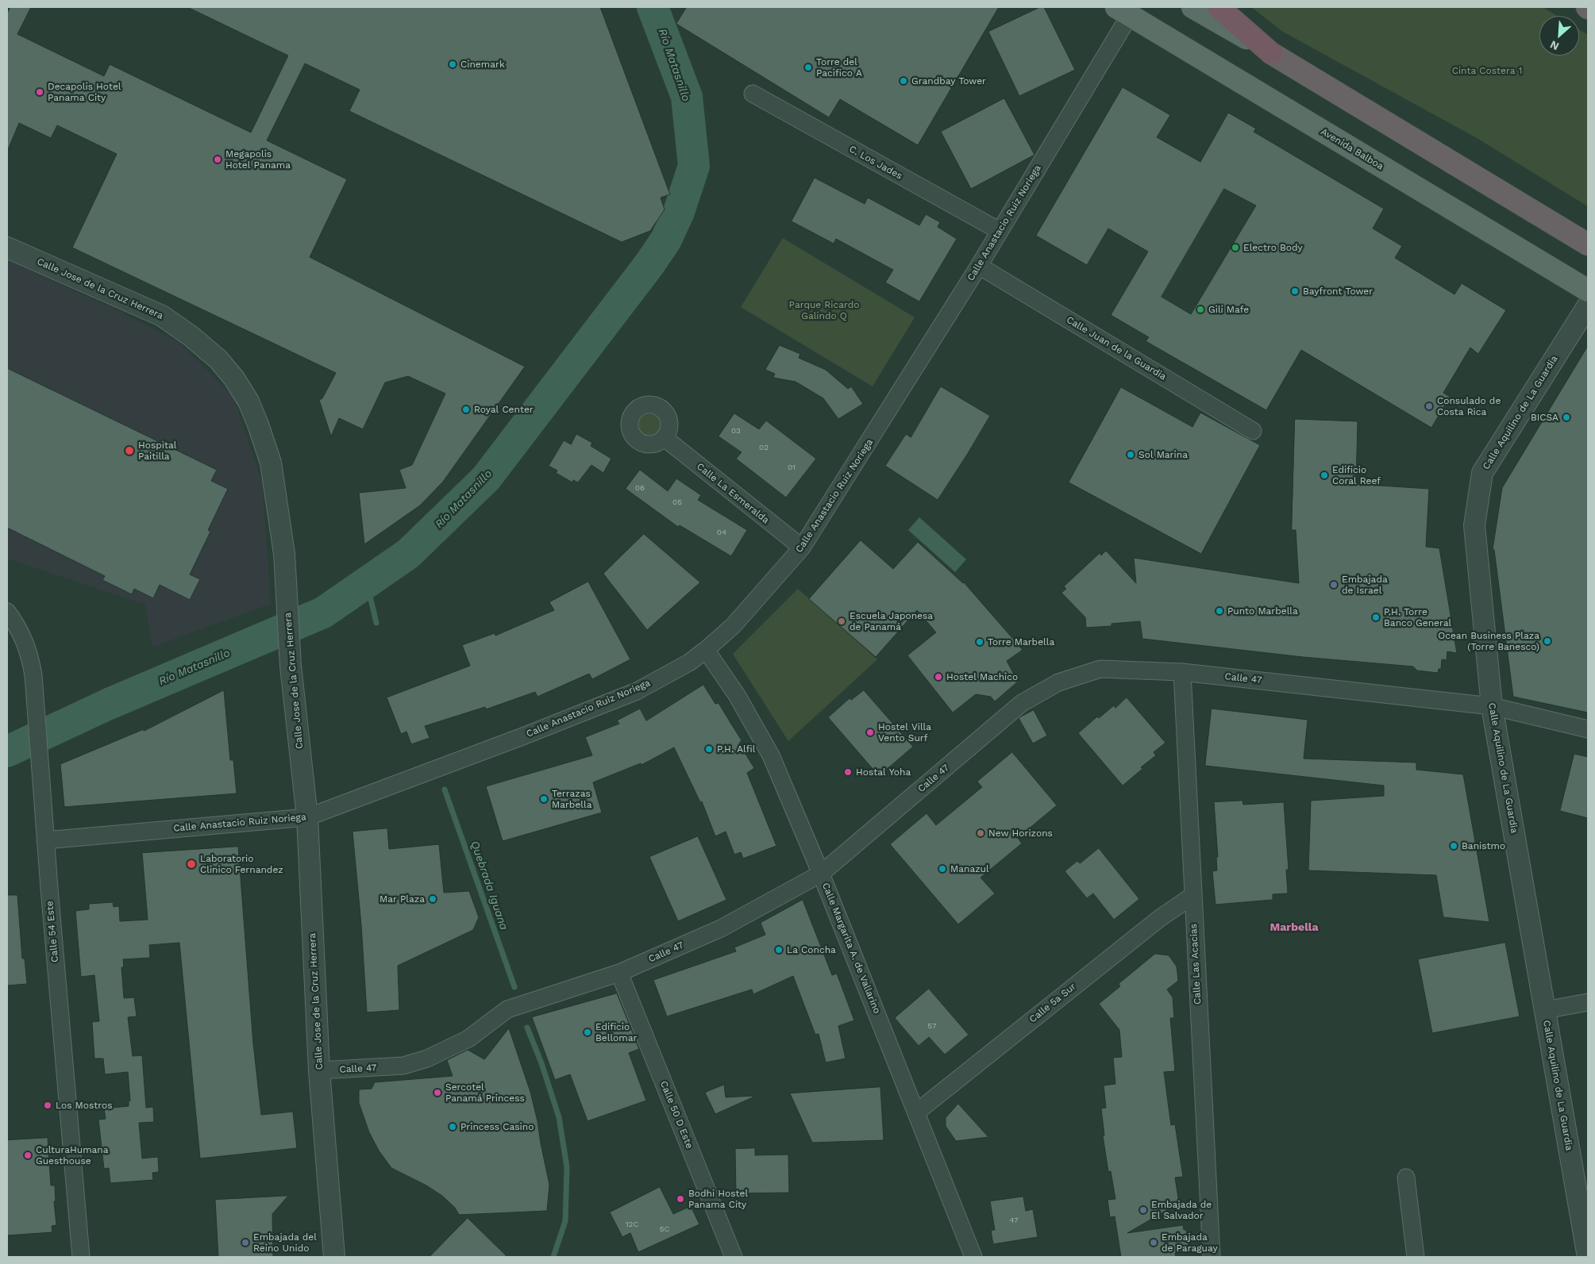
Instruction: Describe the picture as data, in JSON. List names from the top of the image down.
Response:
{
  "streets": {
    "main road": ["Avenida Balboa"],
    "street": [
      "C. Los Jades",
      "Calle Anastacio Ruiz Noriega",
      "Calle Jose de la Cruz Herrera",
      "Calle Juan de la Guardia",
      "Calle Aquilino de La Guardia",
      "Calle La Esmeralda",
      "Calle 47",
      "Calle 54 Este",
      "Calle Margarita A. de Vallarino",
      "Calle Las Acacias",
      "Calle 5a Sur",
      "Calle 50 D Este"
    ]
  },
  "crossings": [
    ["Avenida Balboa", "Calle Anastacio Ruiz Noriega"],
    ["C. Los Jades", "Calle Anastacio Ruiz Noriega"],
    ["Calle Anastacio Ruiz Noriega", "Calle Jose de la Cruz Herrera"],
    ["Calle Anastacio Ruiz Noriega", "Calle Juan de la Guardia"],
    ["Calle Anastacio Ruiz Noriega", "Calle La Esmeralda"],
    ["Calle Anastacio Ruiz Noriega", "Calle 54 Este"],
    ["Calle Anastacio Ruiz Noriega", "Calle Margarita A. de Vallarino"],
    ["Calle Jose de la Cruz Herrera", "Calle 47"],
    ["Calle Aquilino de La Guardia", "Calle 47"],
    ["Calle 47", "Calle Margarita A. de Vallarino"],
    ["Calle 47", "Calle Las Acacias"],
    ["Calle 47", "Calle 50 D Este"],
    ["Calle Margarita A. de Vallarino", "Calle 5a Sur"],
    ["Calle Las Acacias", "Calle 5a Sur"]
  ],
  "districts": ["Marbella"],
  "water": ["Río Matasnillo", "Quebrada Iguana"],
  "parks": ["Cinta Costera 1", "Parque Ricardo Galindo Q"],
  "places": [
    "Cinemark",
    "Torre del Pacifico A",
    "Grandbay Tower",
    "Decapolis Hotel Panama City",
    "Megapolis Hotel Panama",
    "Electro Body",
    "Bayfront Tower",
    "Gili Mafe",
    "Consulado de Costa Rica",
    "Royal Center",
    "BICSA",
    "Hospital Paitilla",
    "Sol Marina",
    "Edificio Coral Reef",
    "Embajada de Israel",
    "Punto Marbella",
    "P.H. Torre Banco General",
    "Escuela Japonesa de Panamá",
    "Ocean Business Plaza (Torre Banesco)",
    "Torre Marbella",
    "Hostel Machico",
    "Hostel Villa Vento Surf",
    "P.H. Alfil",
    "Hostal Yoha",
    "Terrazas Marbella",
    "New Horizons",
    "Banistmo",
    "Laboratorio Clinico Fernandez",
    "Manazul",
    "Mar Plaza",
    "La Concha",
    "Edificio Bellomar",
    "Sercotel Panamá Princess",
    "Los Mostros",
    "Princess Casino",
    "CulturaHumana Guesthouse",
    "Bodhi Hostel Panama City",
    "Embajada de El Salvador",
    "Embajada del Reino Unido",
    "Embajada de Paraguay"
  ],
  "house_numbers": [
    "03",
    "02",
    "01",
    "06",
    "05",
    "04",
    "57",
    "47",
    "12C",
    "5C"
  ],
  "north": "bottom left"
}
